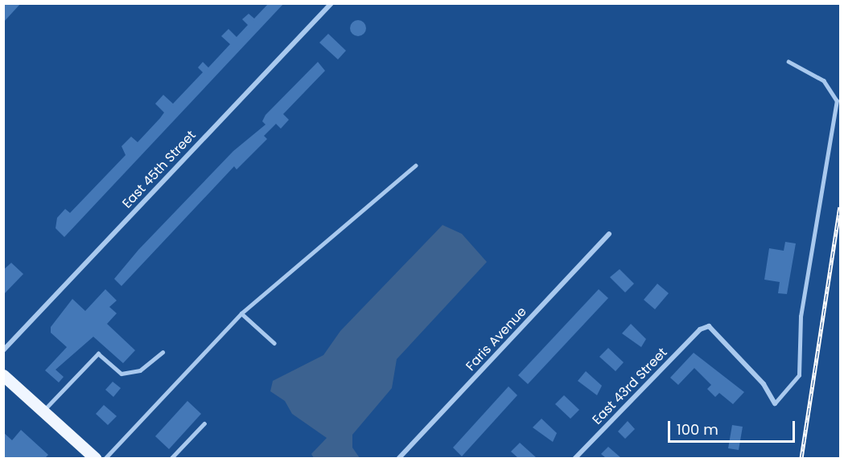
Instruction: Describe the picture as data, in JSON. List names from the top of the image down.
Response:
{
  "streets": {
    "street": ["East 45th Street", "Faris Avenue", "East 43rd Street"]
  },
  "scale_bar": "100 m"
}
